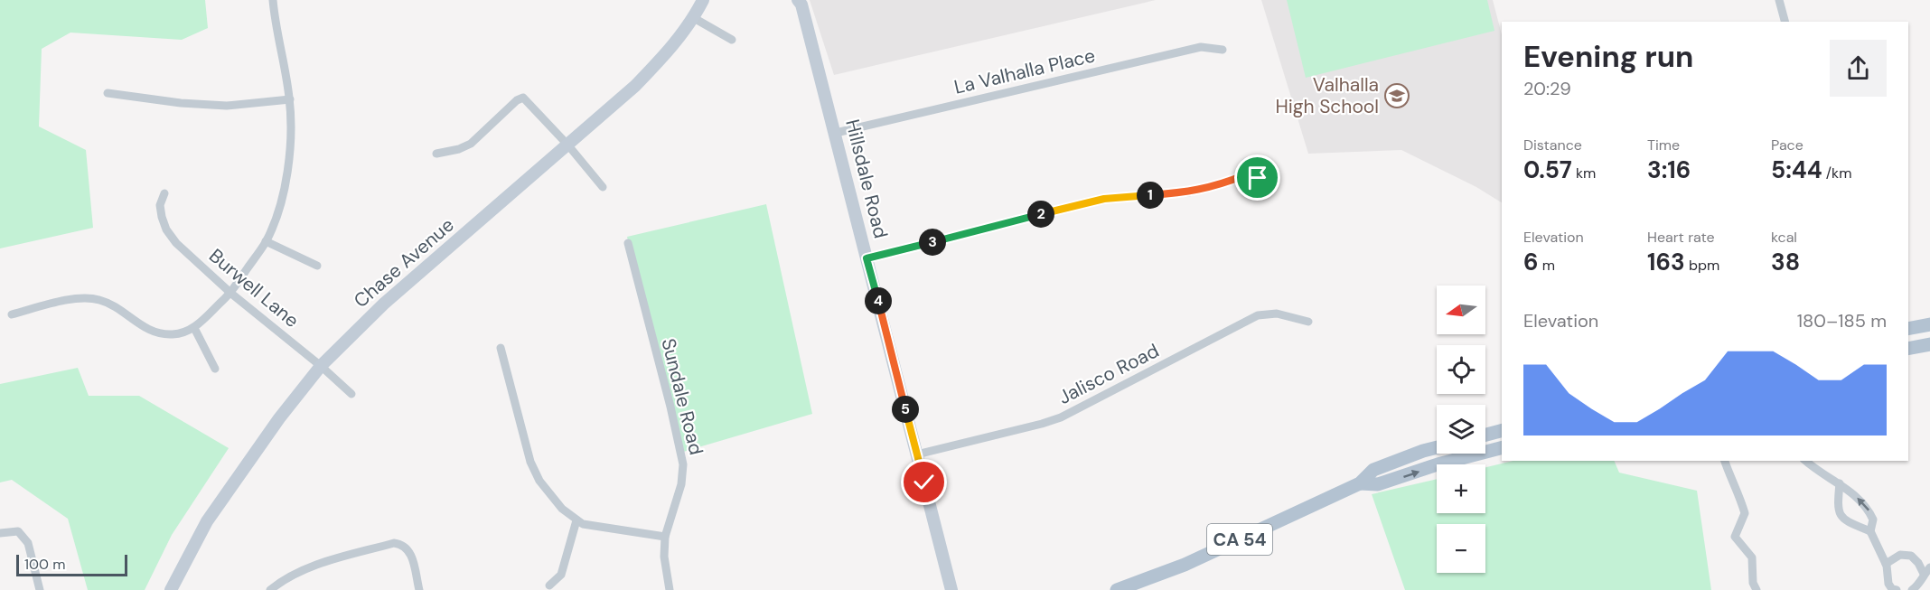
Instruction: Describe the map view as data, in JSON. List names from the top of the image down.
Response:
{
  "streets": {
    "main road": ["Hillsdale Road", "Chase Avenue", "CA 54"],
    "street": [
      "La Valhalla Place",
      "Burwell Lane",
      "Jalisco Road",
      "Sundale Road"
    ]
  },
  "crossings": [
    ["La Valhalla Place", "Hillsdale Road"],
    ["Hillsdale Road", "Jalisco Road"],
    ["Chase Avenue", "Burwell Lane"]
  ],
  "places": {
    "school or university": ["Valhalla High School"]
  },
  "scale_bar": "100 m",
  "north": "left",
  "page": {
    "heading": ["Evening run", "20:29"],
    "stats": [
      ["Distance", "0.57 km"],
      ["Time", "3:16"],
      ["Pace", "5:44 /km"],
      ["Elevation", "6 m"],
      ["Heart rate", "163 bpm"],
      ["kcal", "38"]
    ],
    "pins": [
      "1",
      "2",
      "3",
      "4",
      "5"
    ],
    "map_buttons": ["+", "−"],
    "chart": ["Elevation", "180–185 m"],
    "scale": "100 m"
  }
}
